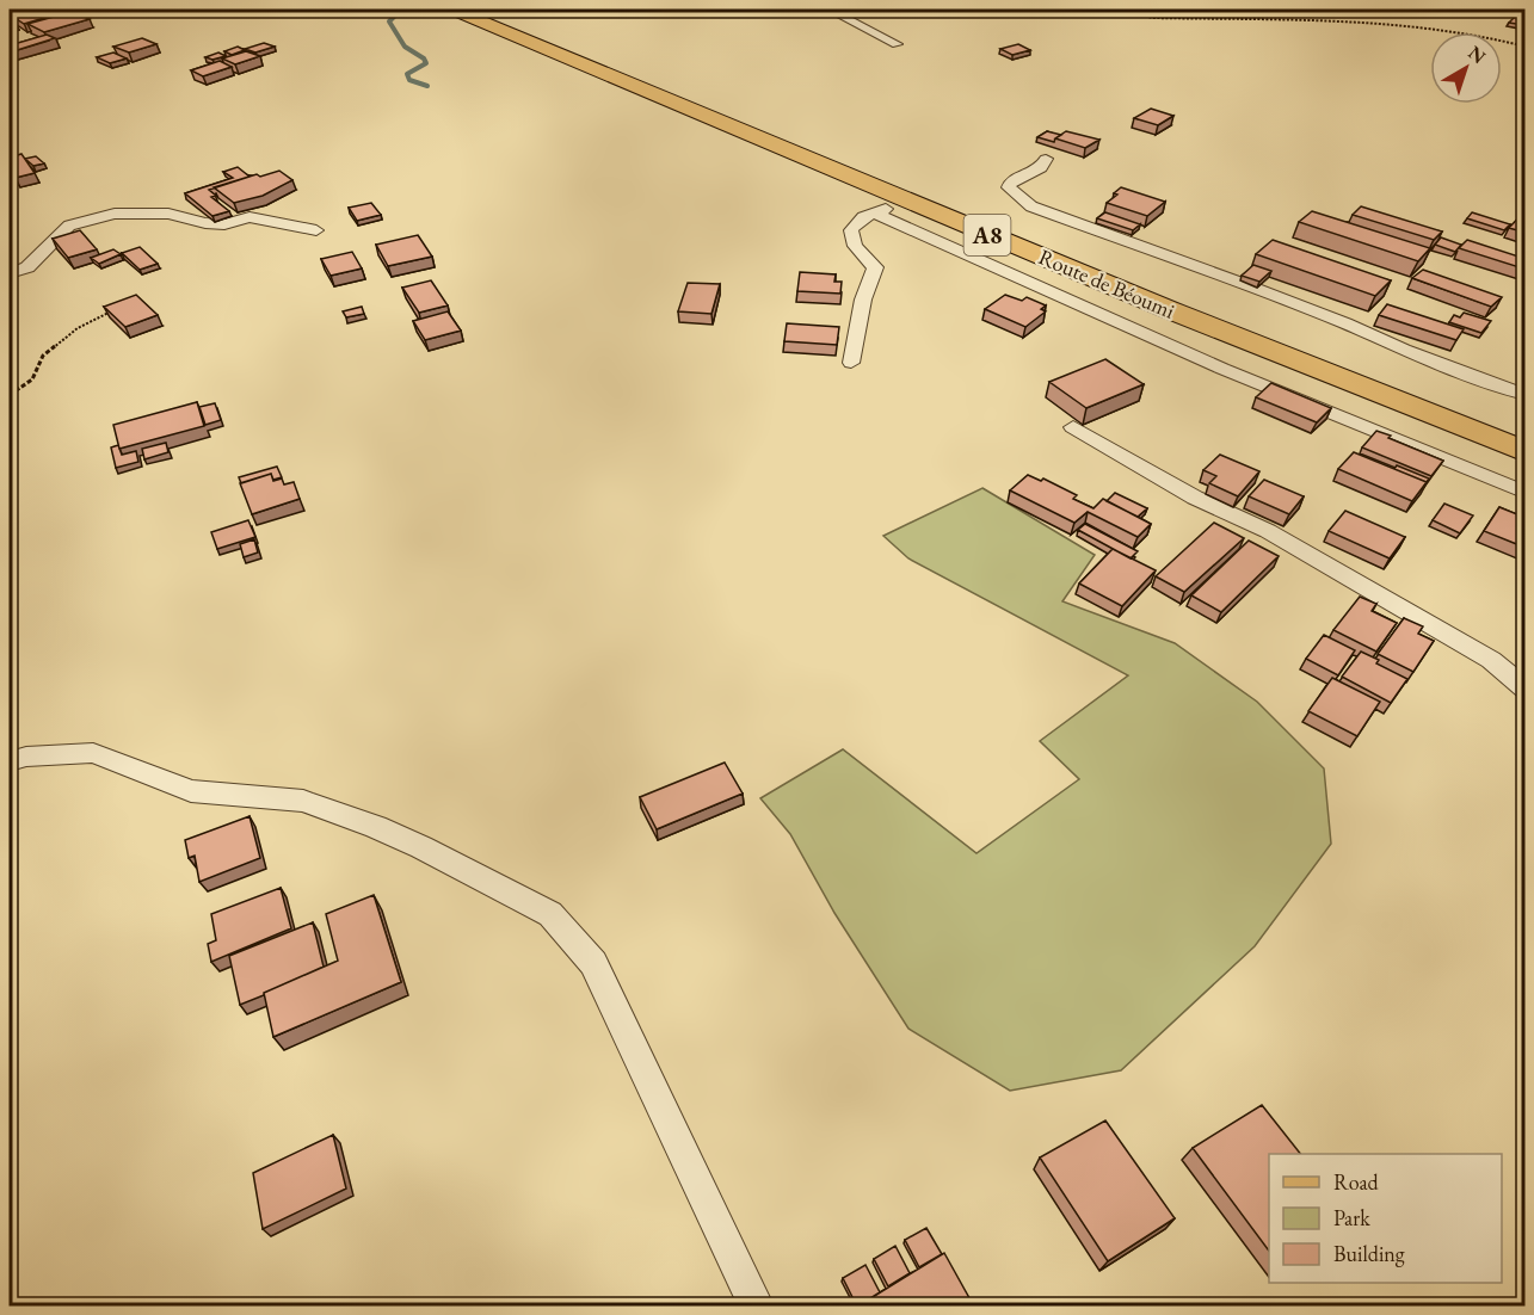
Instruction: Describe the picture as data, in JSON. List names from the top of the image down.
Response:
{
  "streets": {
    "main road": ["A8", "Route de Béoumi"]
  },
  "legend": ["Road", "Park", "Building"],
  "north": "top right"
}
